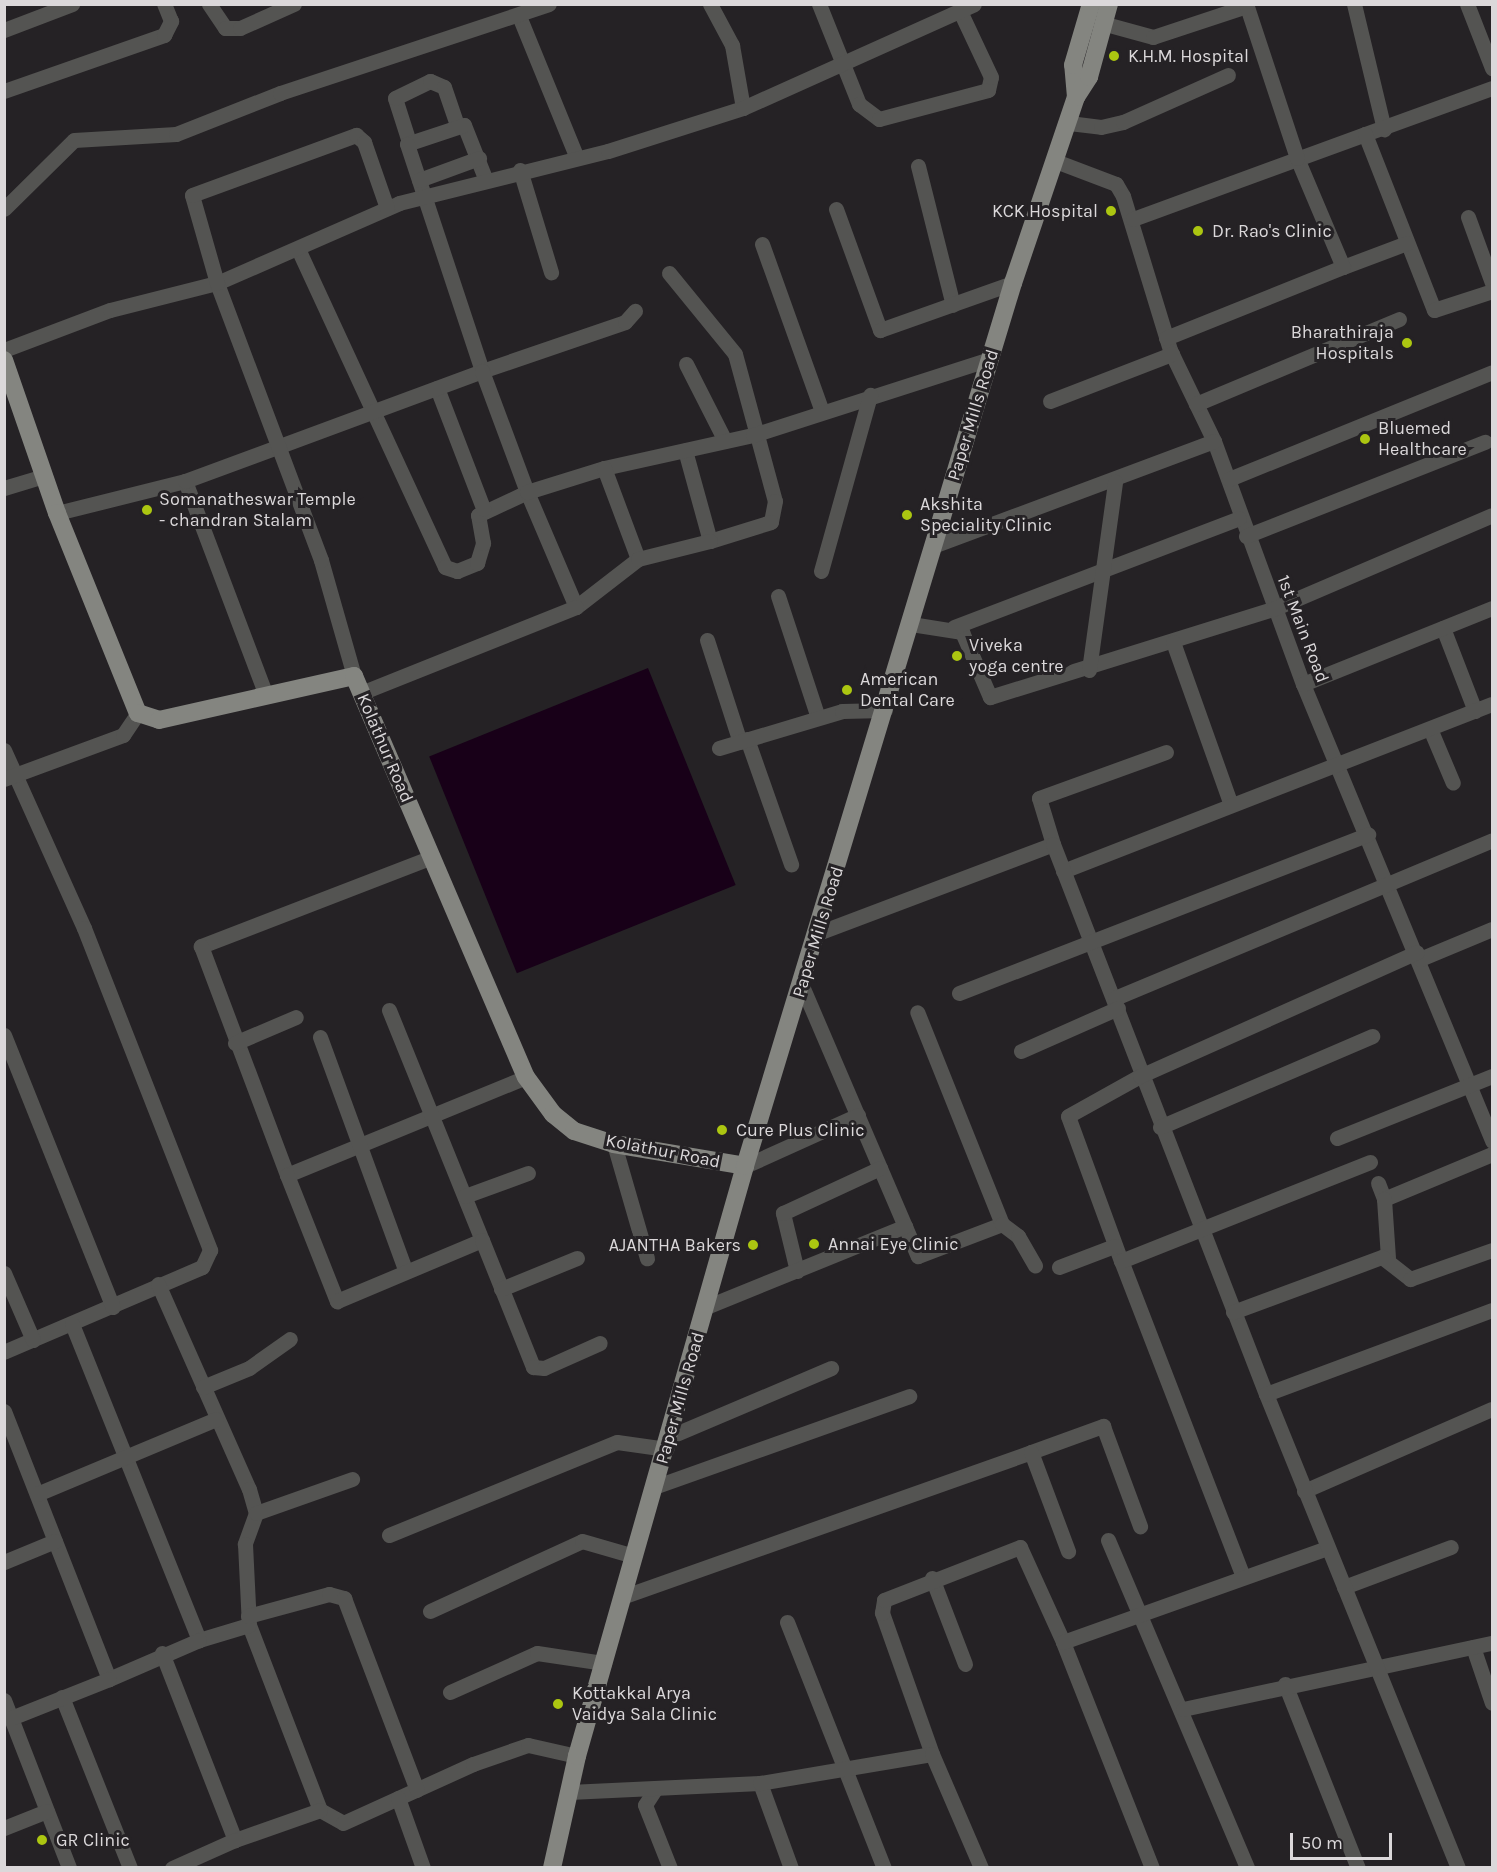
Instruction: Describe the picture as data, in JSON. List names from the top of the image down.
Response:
{
  "streets": {
    "main road": ["Paper Mills Road", "Kolathur Road"],
    "street": ["1st Main Road"]
  },
  "crossings": [
    ["Paper Mills Road", "1st Main Road"],
    ["Paper Mills Road", "Kolathur Road"]
  ],
  "places": [
    "K.H.M. Hospital",
    "KCK Hospital",
    "Dr. Rao's Clinic",
    "Bharathiraja Hospitals",
    "Bluemed Healthcare",
    "Somanatheswar Temple - chandran Stalam",
    "Akshita Speciality Clinic",
    "Viveka yoga centre",
    "American Dental Care",
    "Cure Plus Clinic",
    "Annai Eye Clinic",
    "AJANTHA Bakers",
    "Kottakkal Arya Vaidya Sala Clinic",
    "GR Clinic"
  ],
  "scale_bar": "50 m"
}
